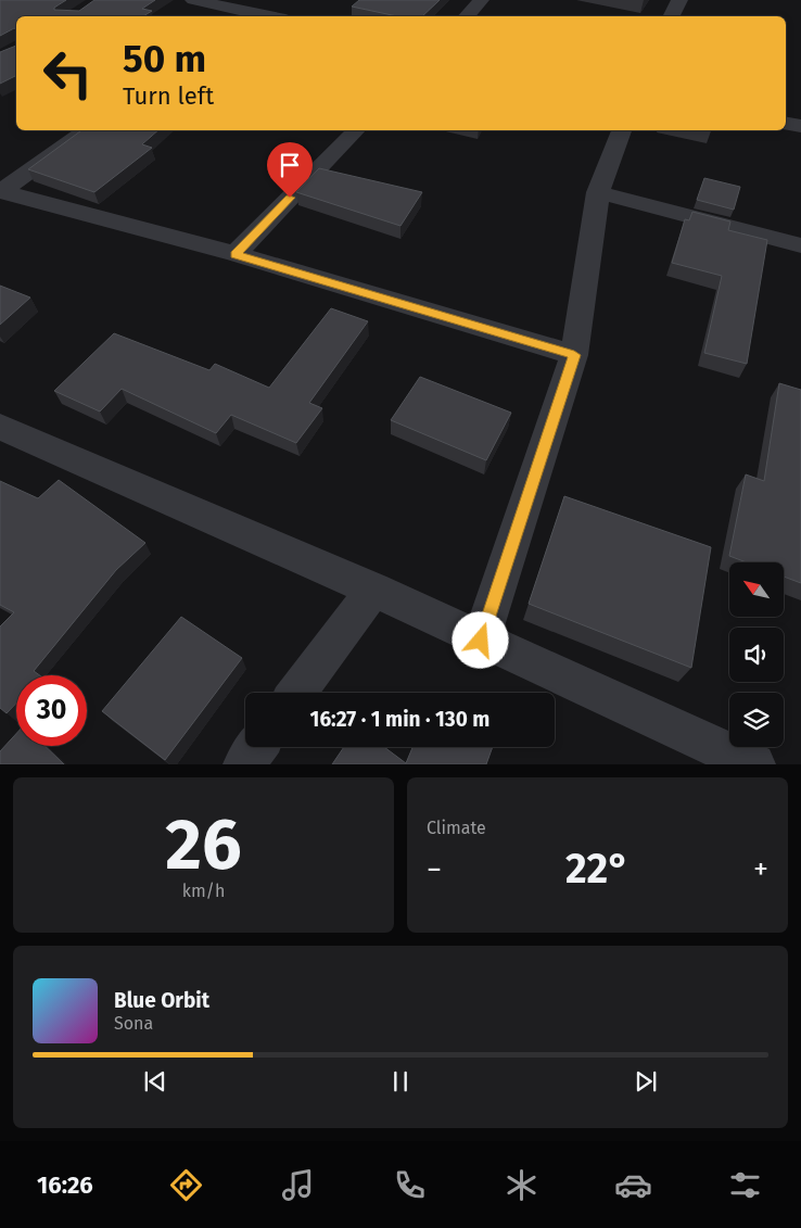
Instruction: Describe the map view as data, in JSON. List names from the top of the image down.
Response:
{
  "north": "top left",
  "page": {
    "turn": ["50 m", "Turn left"],
    "limit": "30",
    "trip": "16:27 · 1 min · 130 m",
    "tile": [
      ["26", "km/h"],
      "Climate"
    ],
    "heat": ["−", "22°", "+"],
    "song": ["Blue Orbit", "Sona"],
    "tabs": "16:26"
  }
}
